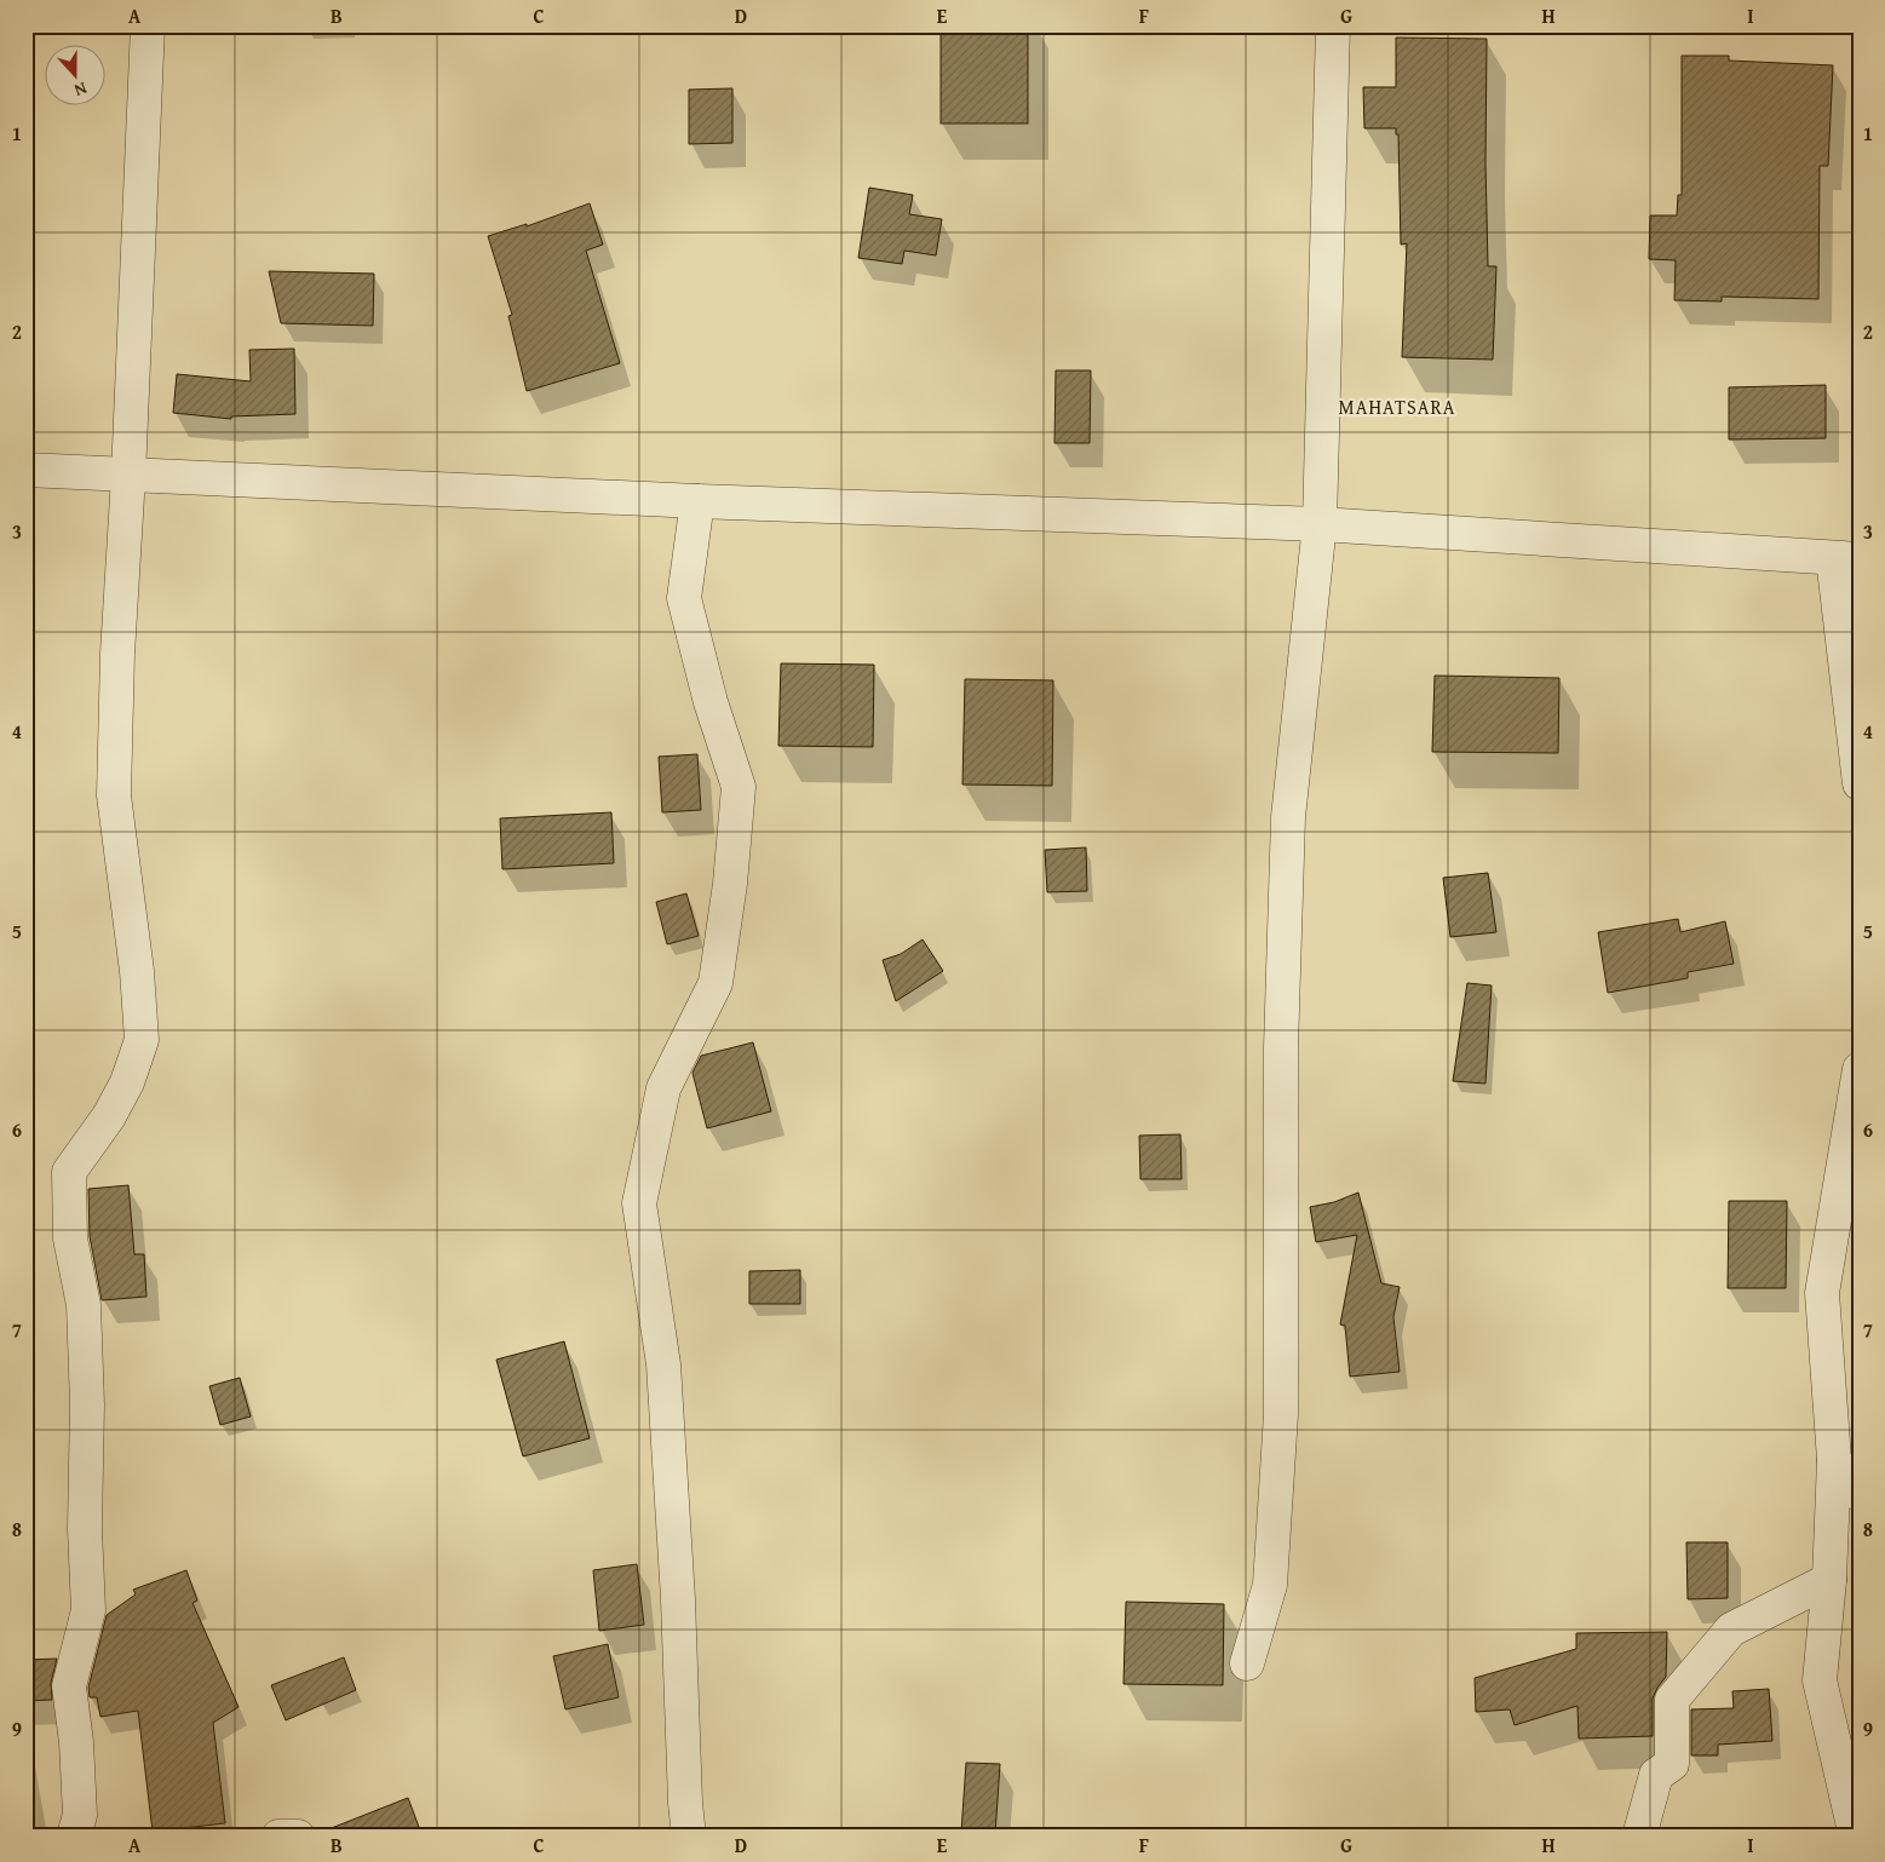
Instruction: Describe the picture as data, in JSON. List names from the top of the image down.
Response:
{
  "districts": ["MAHATSARA"],
  "north": "bottom",
  "grid": {
    "columns": [
      "A",
      "B",
      "C",
      "D",
      "E",
      "F",
      "G",
      "H",
      "I"
    ],
    "rows": [
      "1",
      "2",
      "3",
      "4",
      "5",
      "6",
      "7",
      "8",
      "9"
    ]
  }
}
